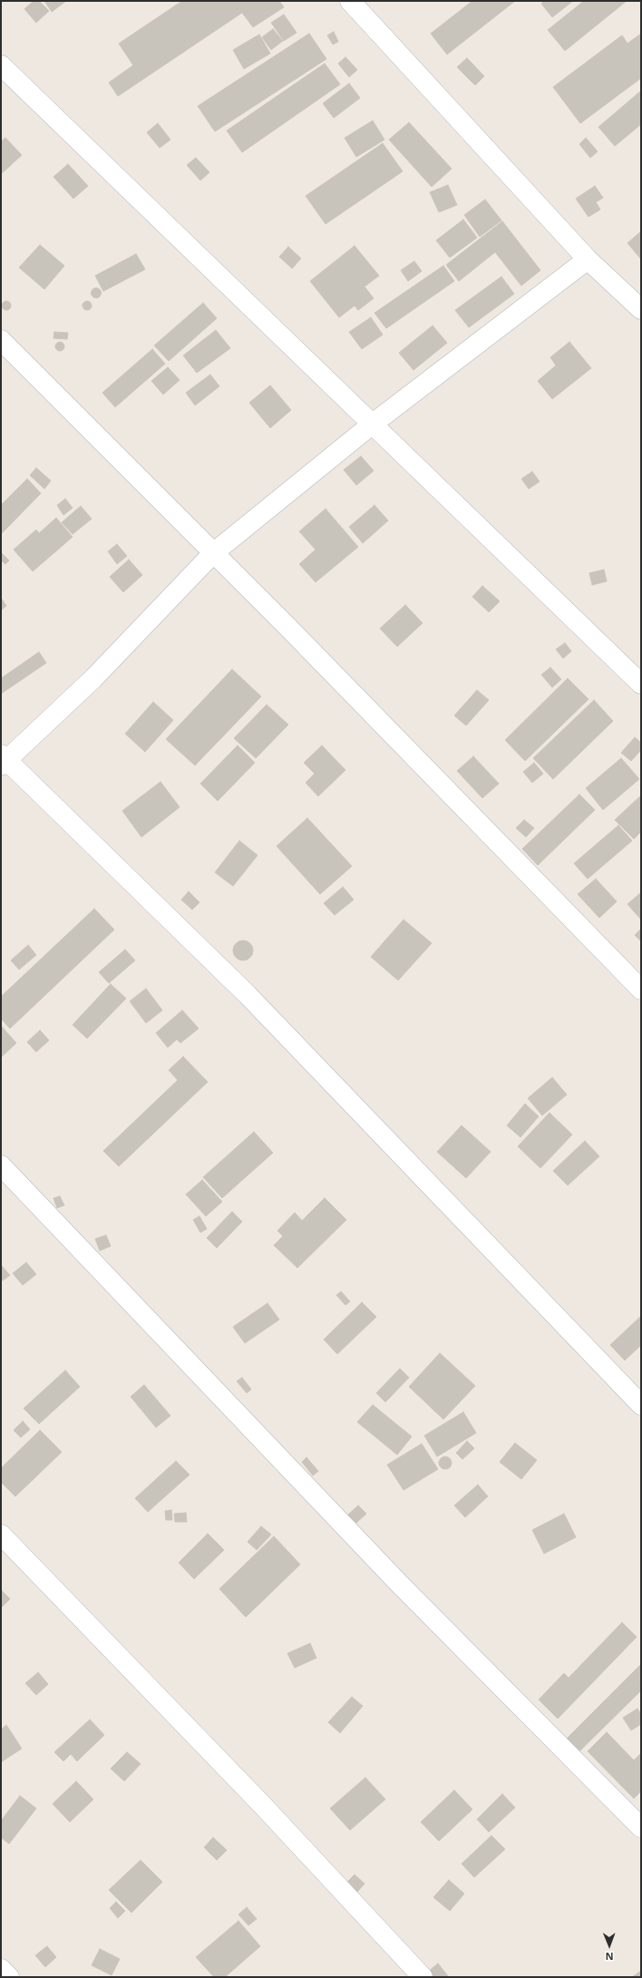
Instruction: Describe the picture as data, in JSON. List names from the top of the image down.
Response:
{
  "north": "bottom"
}
